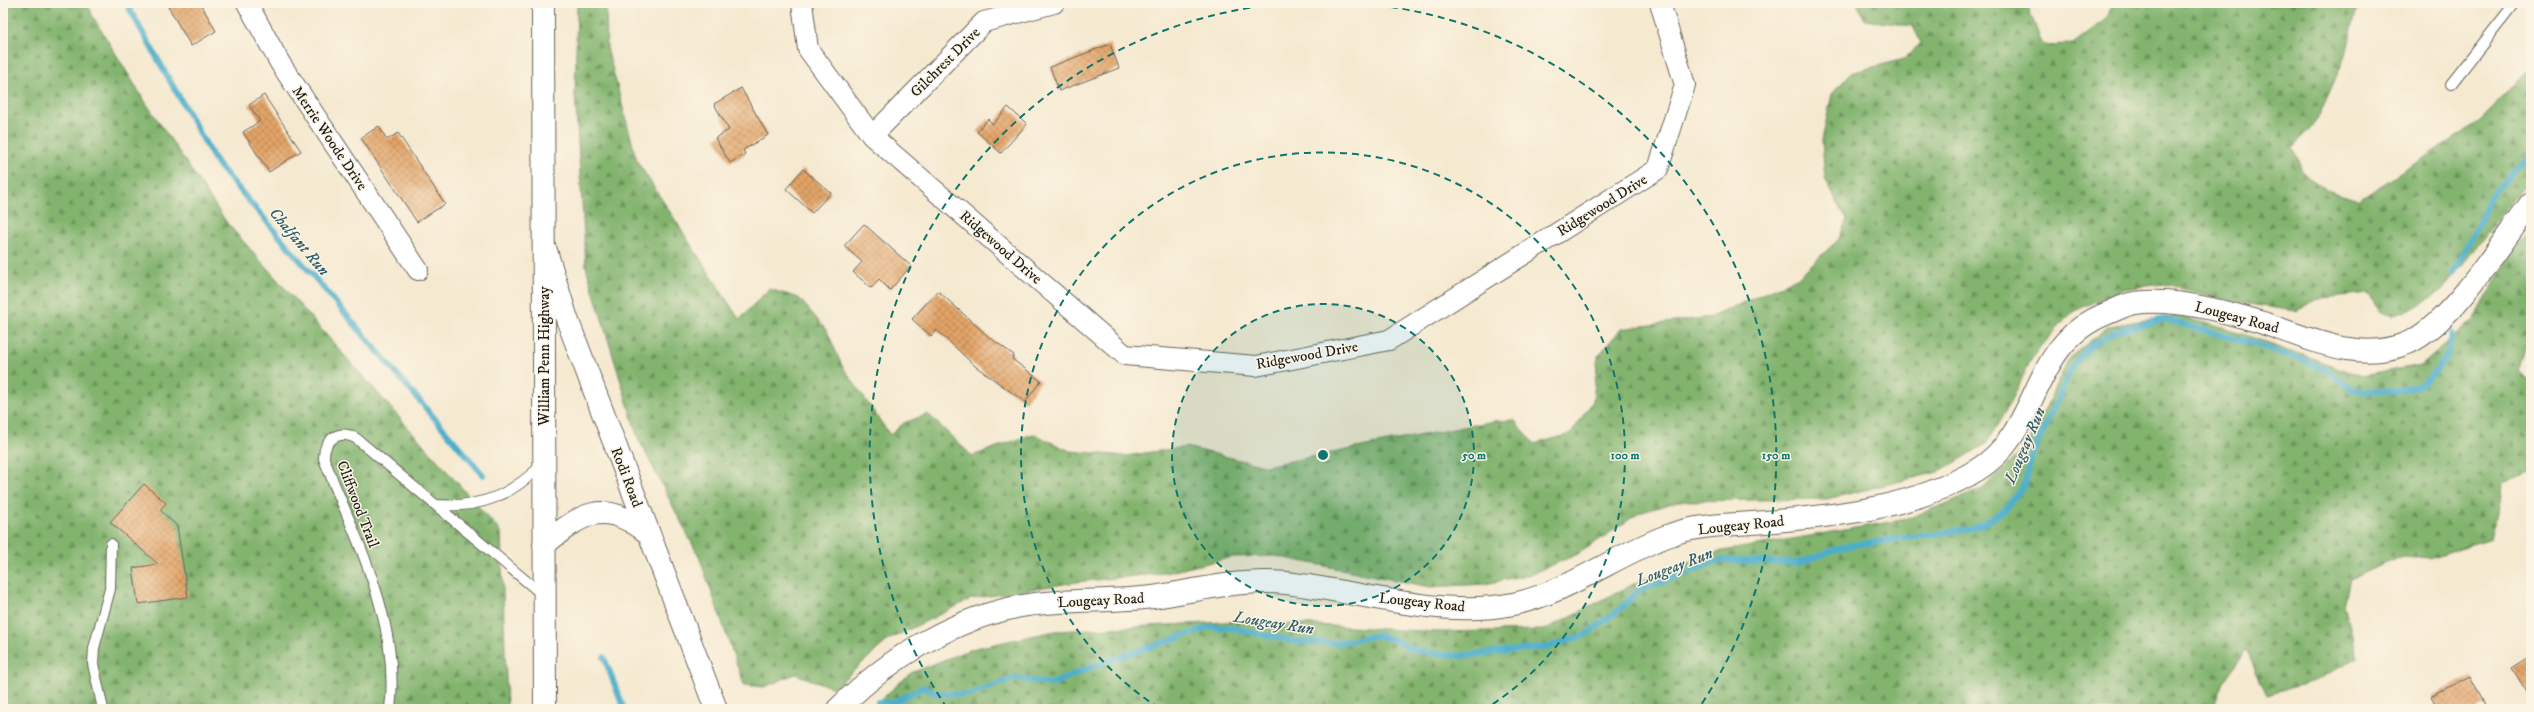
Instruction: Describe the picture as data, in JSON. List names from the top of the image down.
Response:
{
  "streets": {
    "main road": ["Lougeay Road", "William Penn Highway", "Rodi Road"],
    "street": ["Gilchrest Drive", "Merrie Woode Drive", "Ridgewood Drive"],
    "lane": ["Cliffwood Trail"]
  },
  "crossings": [
    ["Gilchrest Drive", "Ridgewood Drive"],
    ["William Penn Highway", "Rodi Road"],
    ["William Penn Highway", "Cliffwood Trail"]
  ],
  "water": ["Chalfant Run", "Lougeay Run"],
  "rings": ["50 m", "100 m", "150 m"]
}
